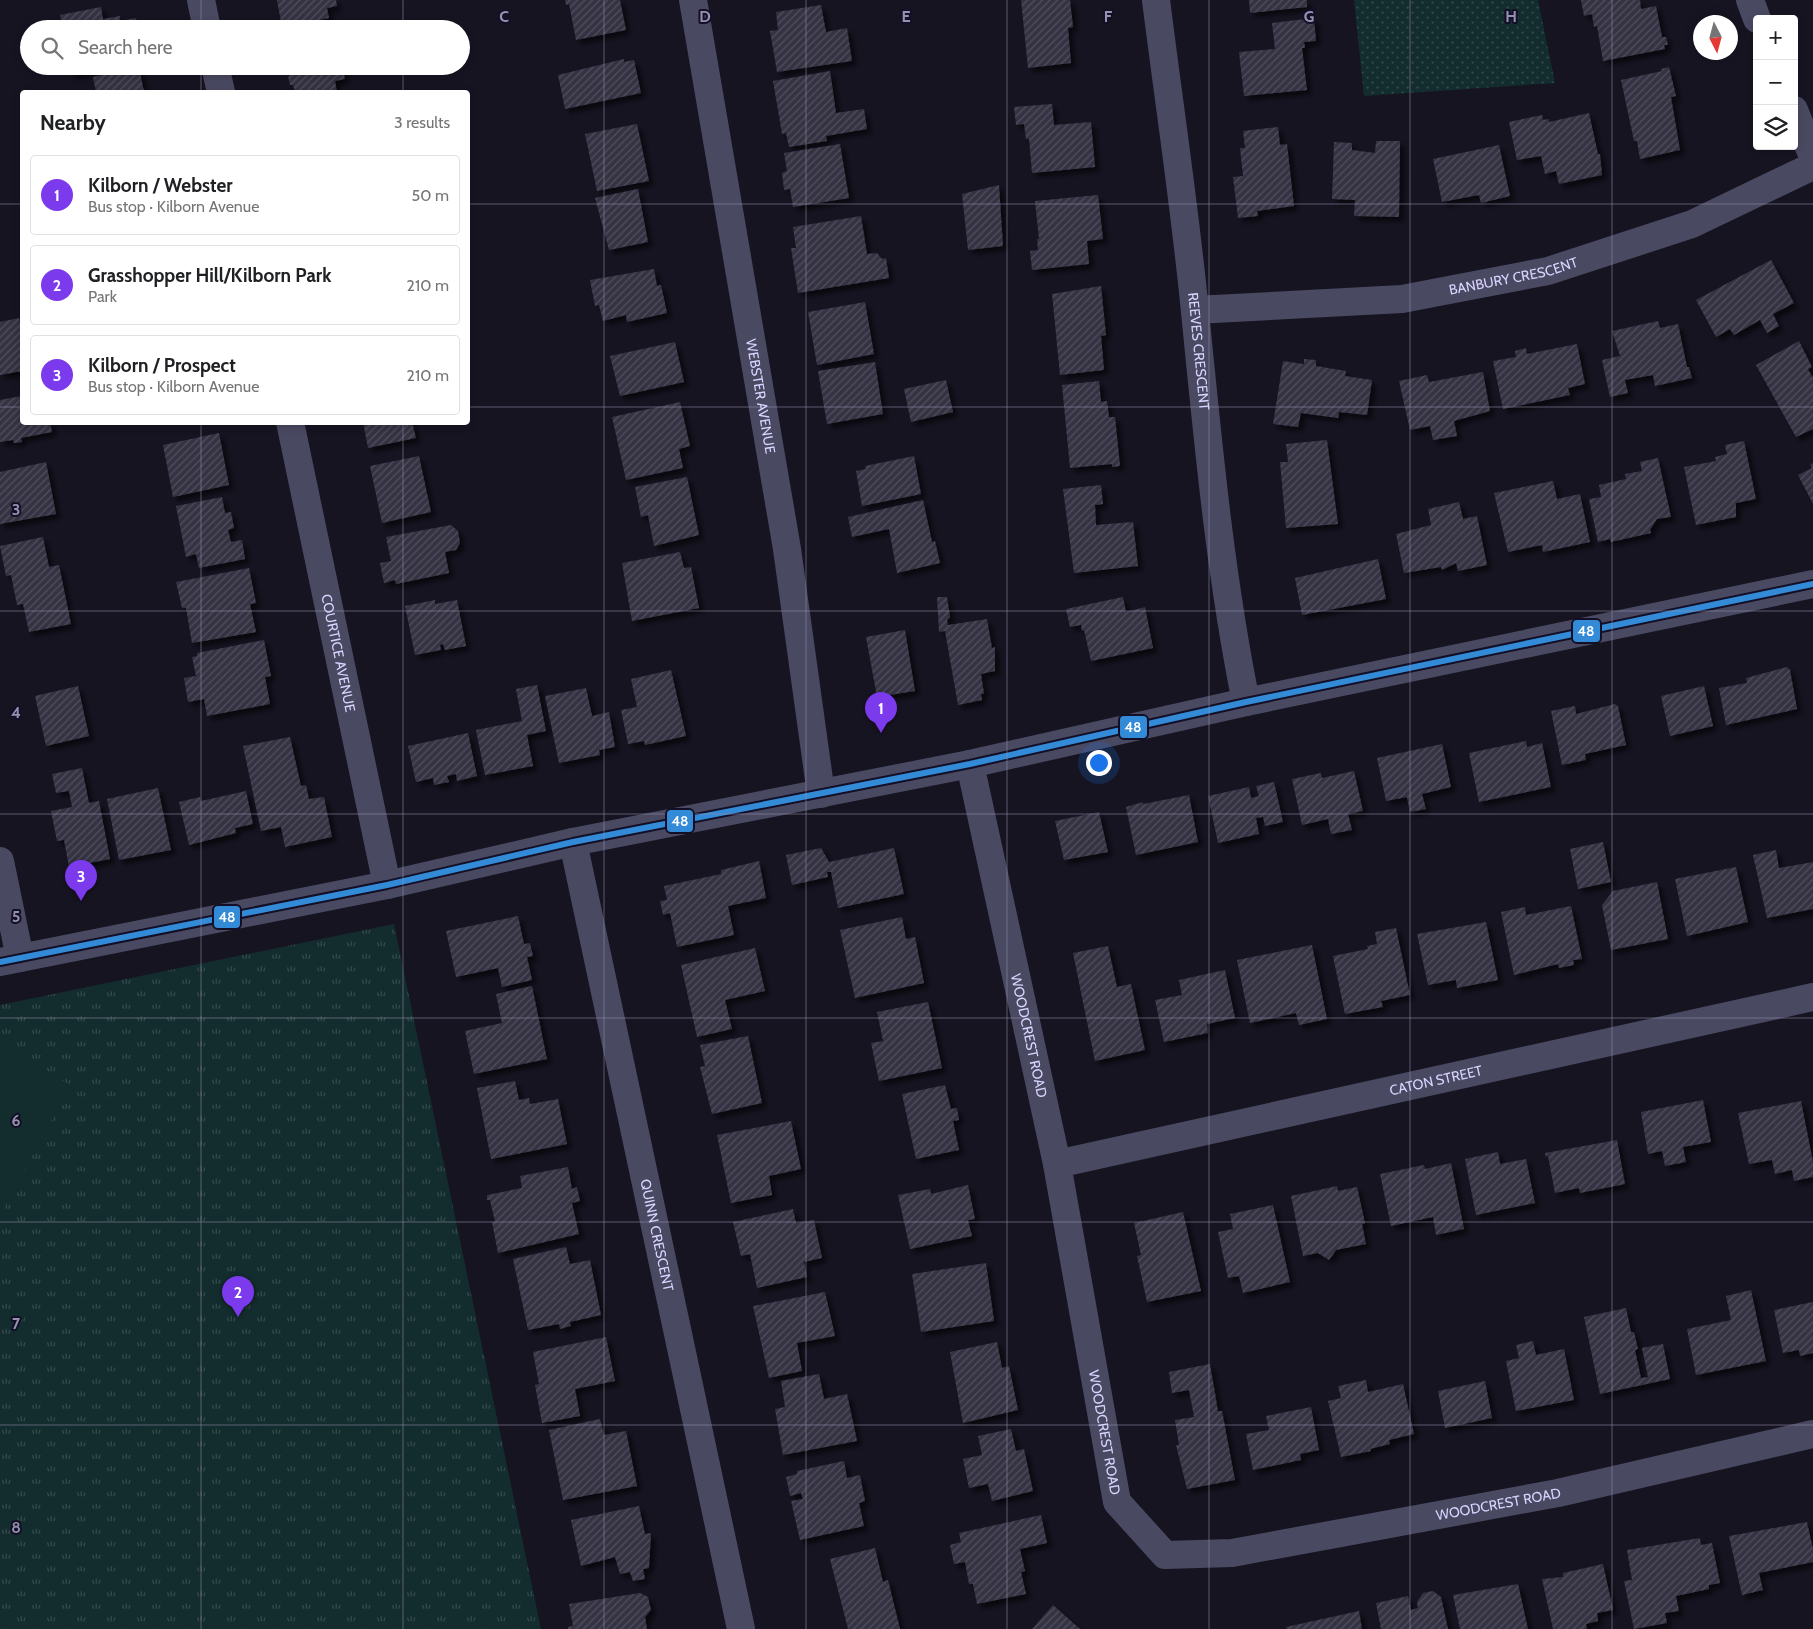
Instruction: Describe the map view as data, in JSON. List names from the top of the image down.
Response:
{
  "streets": {
    "street": [
      "BANBURY CRESCENT",
      "REEVES CRESCENT",
      "WEBSTER AVENUE",
      "COURTICE AVENUE",
      "WOODCREST ROAD",
      "CATON STREET",
      "QUINN CRESCENT"
    ]
  },
  "crossings": [
    ["BANBURY CRESCENT", "REEVES CRESCENT"],
    ["WOODCREST ROAD", "CATON STREET"]
  ],
  "lines": ["transit line 48"],
  "north": "bottom",
  "page": {
    "map_buttons": ["+", "−"],
    "search": "Search here",
    "heading": ["Nearby", "3 results"],
    "list": [
      {
        "mark": "1",
        "name": "Kilborn / Webster",
        "note": "Bus stop · Kilborn Avenue",
        "value": "50 m"
      },
      {
        "mark": "2",
        "name": "Grasshopper Hill/Kilborn Park",
        "note": "Park",
        "value": "210 m"
      },
      {
        "mark": "3",
        "name": "Kilborn / Prospect",
        "note": "Bus stop · Kilborn Avenue",
        "value": "210 m"
      }
    ],
    "pins": ["1", "3", "2"]
  },
  "grid": {
    "columns": [
      "C",
      "D",
      "E",
      "F",
      "G",
      "H"
    ],
    "rows": [
      "3",
      "4",
      "5",
      "6",
      "7",
      "8"
    ]
  }
}
